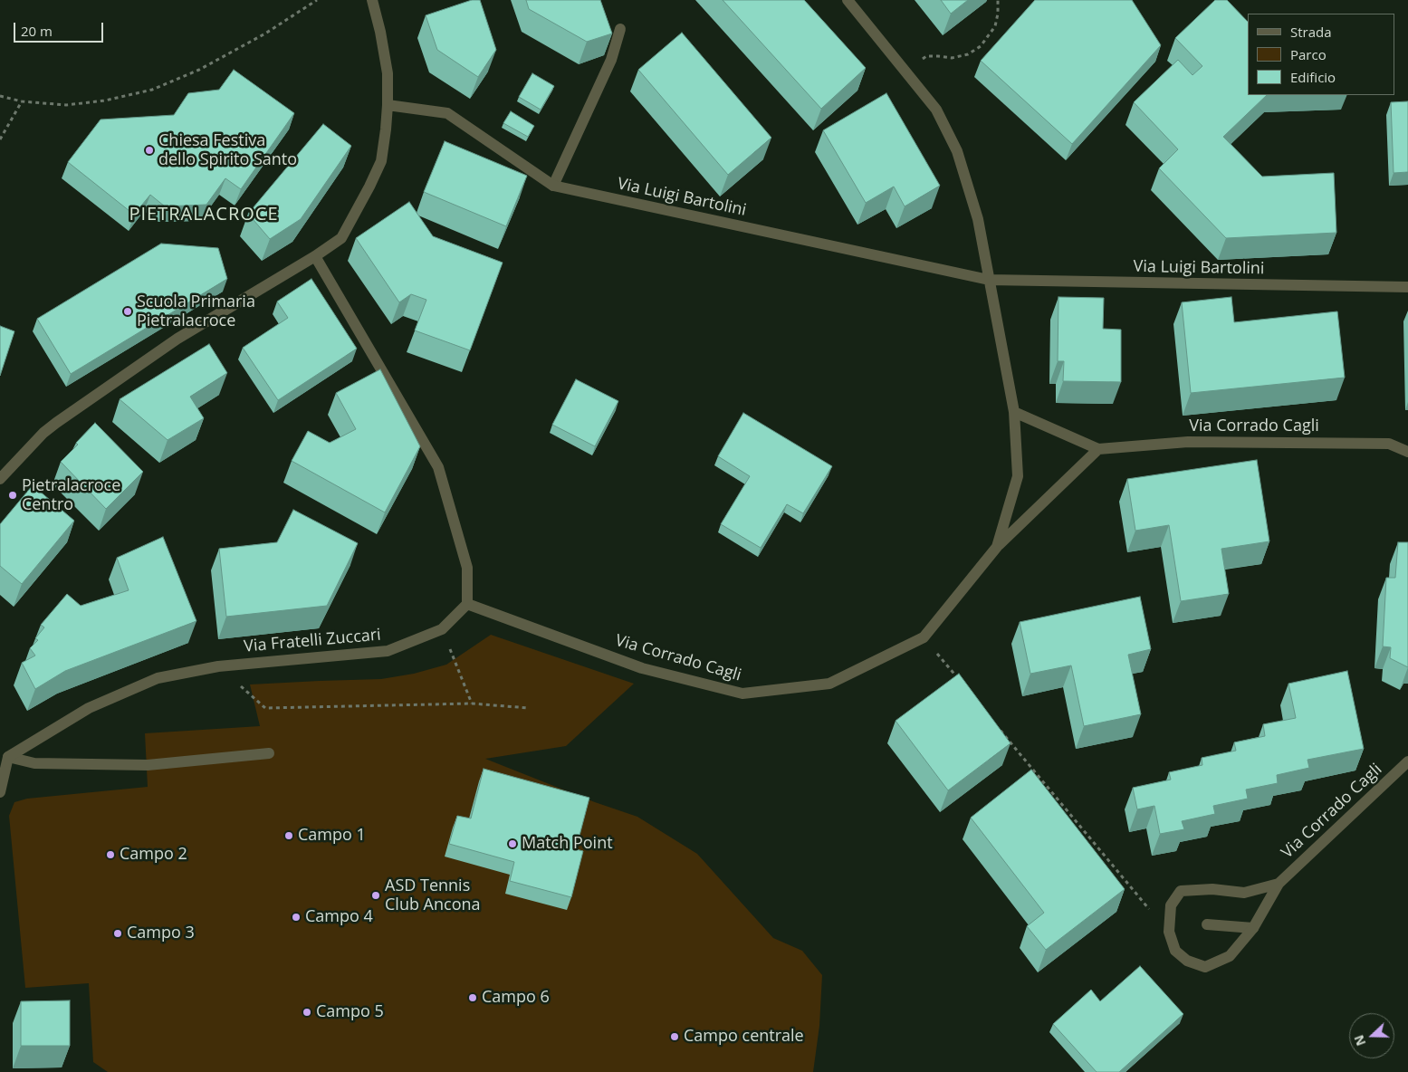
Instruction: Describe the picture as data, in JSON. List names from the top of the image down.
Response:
{
  "streets": {
    "street": ["Via Luigi Bartolini", "Via Corrado Cagli", "Via Fratelli Zuccari"]
  },
  "crossings": [
    ["Via Corrado Cagli", "Via Fratelli Zuccari"]
  ],
  "districts": ["PIETRALACROCE"],
  "places": [
    "Chiesa Festiva dello Spirito Santo",
    "Scuola Primaria Pietralacroce",
    "Pietralacroce Centro",
    "Campo 1",
    "Match Point",
    "Campo 2",
    "ASD Tennis Club Ancona",
    "Campo 4",
    "Campo 3",
    "Campo 6",
    "Campo 5",
    "Campo centrale"
  ],
  "legend": ["Strada", "Parco", "Edificio"],
  "scale_bar": "20 m",
  "north": "left"
}
